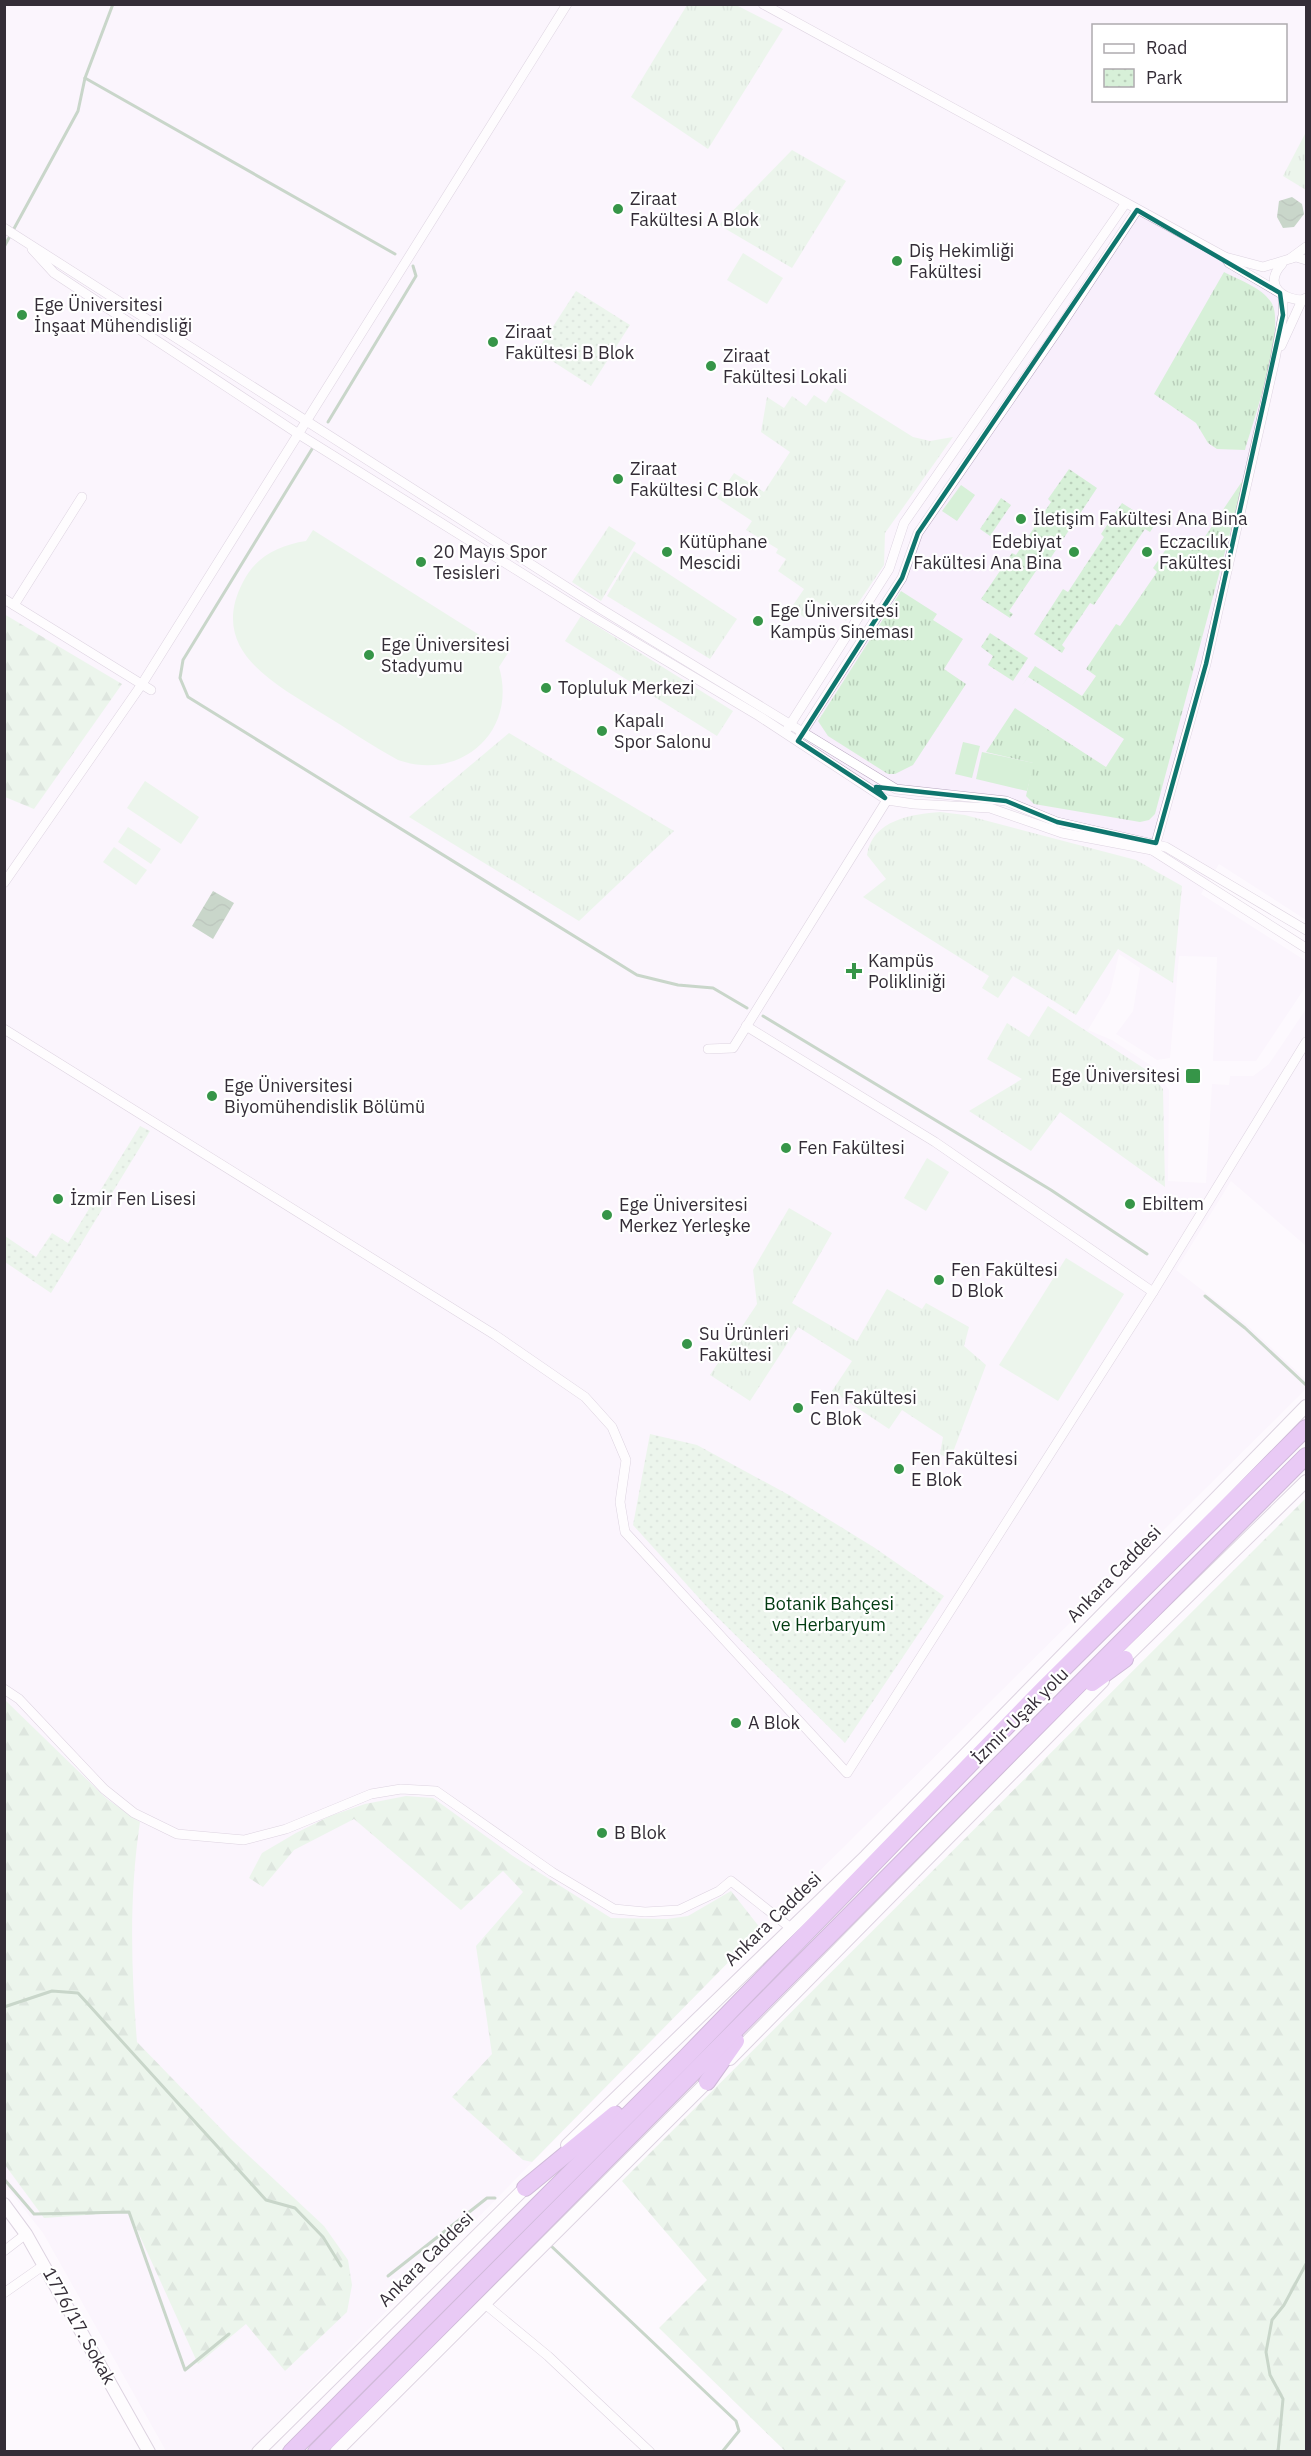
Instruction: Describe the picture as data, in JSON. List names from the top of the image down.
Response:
{
  "streets": {
    "highway": ["Ankara Caddesi", "İzmir-Uşak yolu"],
    "main road": ["1776/17. Sokak"]
  },
  "parks": ["Botanik Bahçesi ve Herbaryum"],
  "places": {
    "other": [
      "Ziraat Fakültesi A Blok",
      "Diş Hekimliği Fakültesi",
      "Ege Üniversitesi İnşaat Mühendisliği",
      "Ziraat Fakültesi B Blok",
      "Ziraat Fakültesi Lokali",
      "Ziraat Fakültesi C Blok",
      "İletişim Fakültesi Ana Bina",
      "Kütüphane Mescidi",
      "Edebiyat Fakültesi Ana Bina",
      "Eczacılık Fakültesi",
      "20 Mayıs Spor Tesisleri",
      "Ege Üniversitesi Kampüs Sineması",
      "Ege Üniversitesi Stadyumu",
      "Topluluk Merkezi",
      "Kapalı Spor Salonu",
      "Ege Üniversitesi Biyomühendislik Bölümü",
      "Fen Fakültesi",
      "İzmir Fen Lisesi",
      "Ebiltem",
      "Ege Üniversitesi Merkez Yerleşke",
      "Fen Fakültesi D Blok",
      "Su Ürünleri Fakültesi",
      "Fen Fakültesi C Blok",
      "Fen Fakültesi E Blok",
      "A Blok",
      "B Blok"
    ],
    "health": ["Kampüs Polikliniği"],
    "transit": ["Ege Üniversitesi"]
  },
  "legend": ["Road", "Park"]
}
